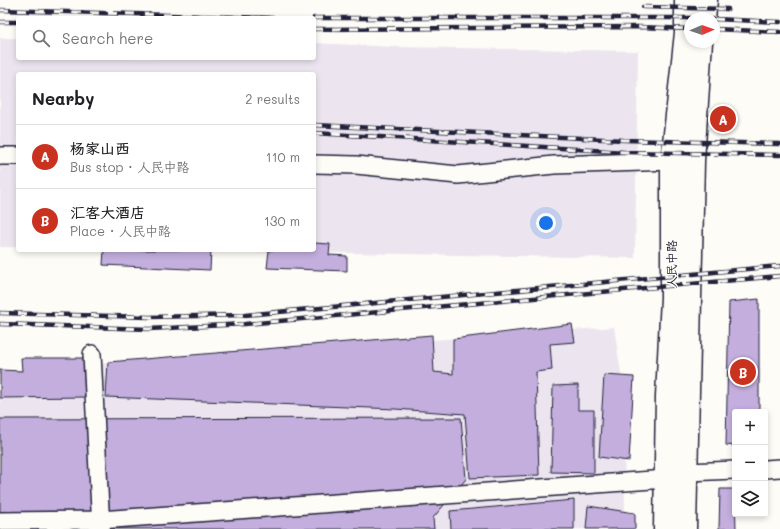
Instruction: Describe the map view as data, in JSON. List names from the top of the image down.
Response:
{
  "streets": {
    "main road": ["人民中路"]
  },
  "north": "right",
  "page": {
    "search": "Search here",
    "heading": ["Nearby", "2 results"],
    "pins": ["A", "B"],
    "list": [
      {
        "mark": "A",
        "name": "杨家山西",
        "note": "Bus stop · 人民中路",
        "value": "110 m"
      },
      {
        "mark": "B",
        "name": "汇客大酒店",
        "note": "Place · 人民中路",
        "value": "130 m"
      }
    ],
    "map_buttons": ["+", "−"]
  }
}
